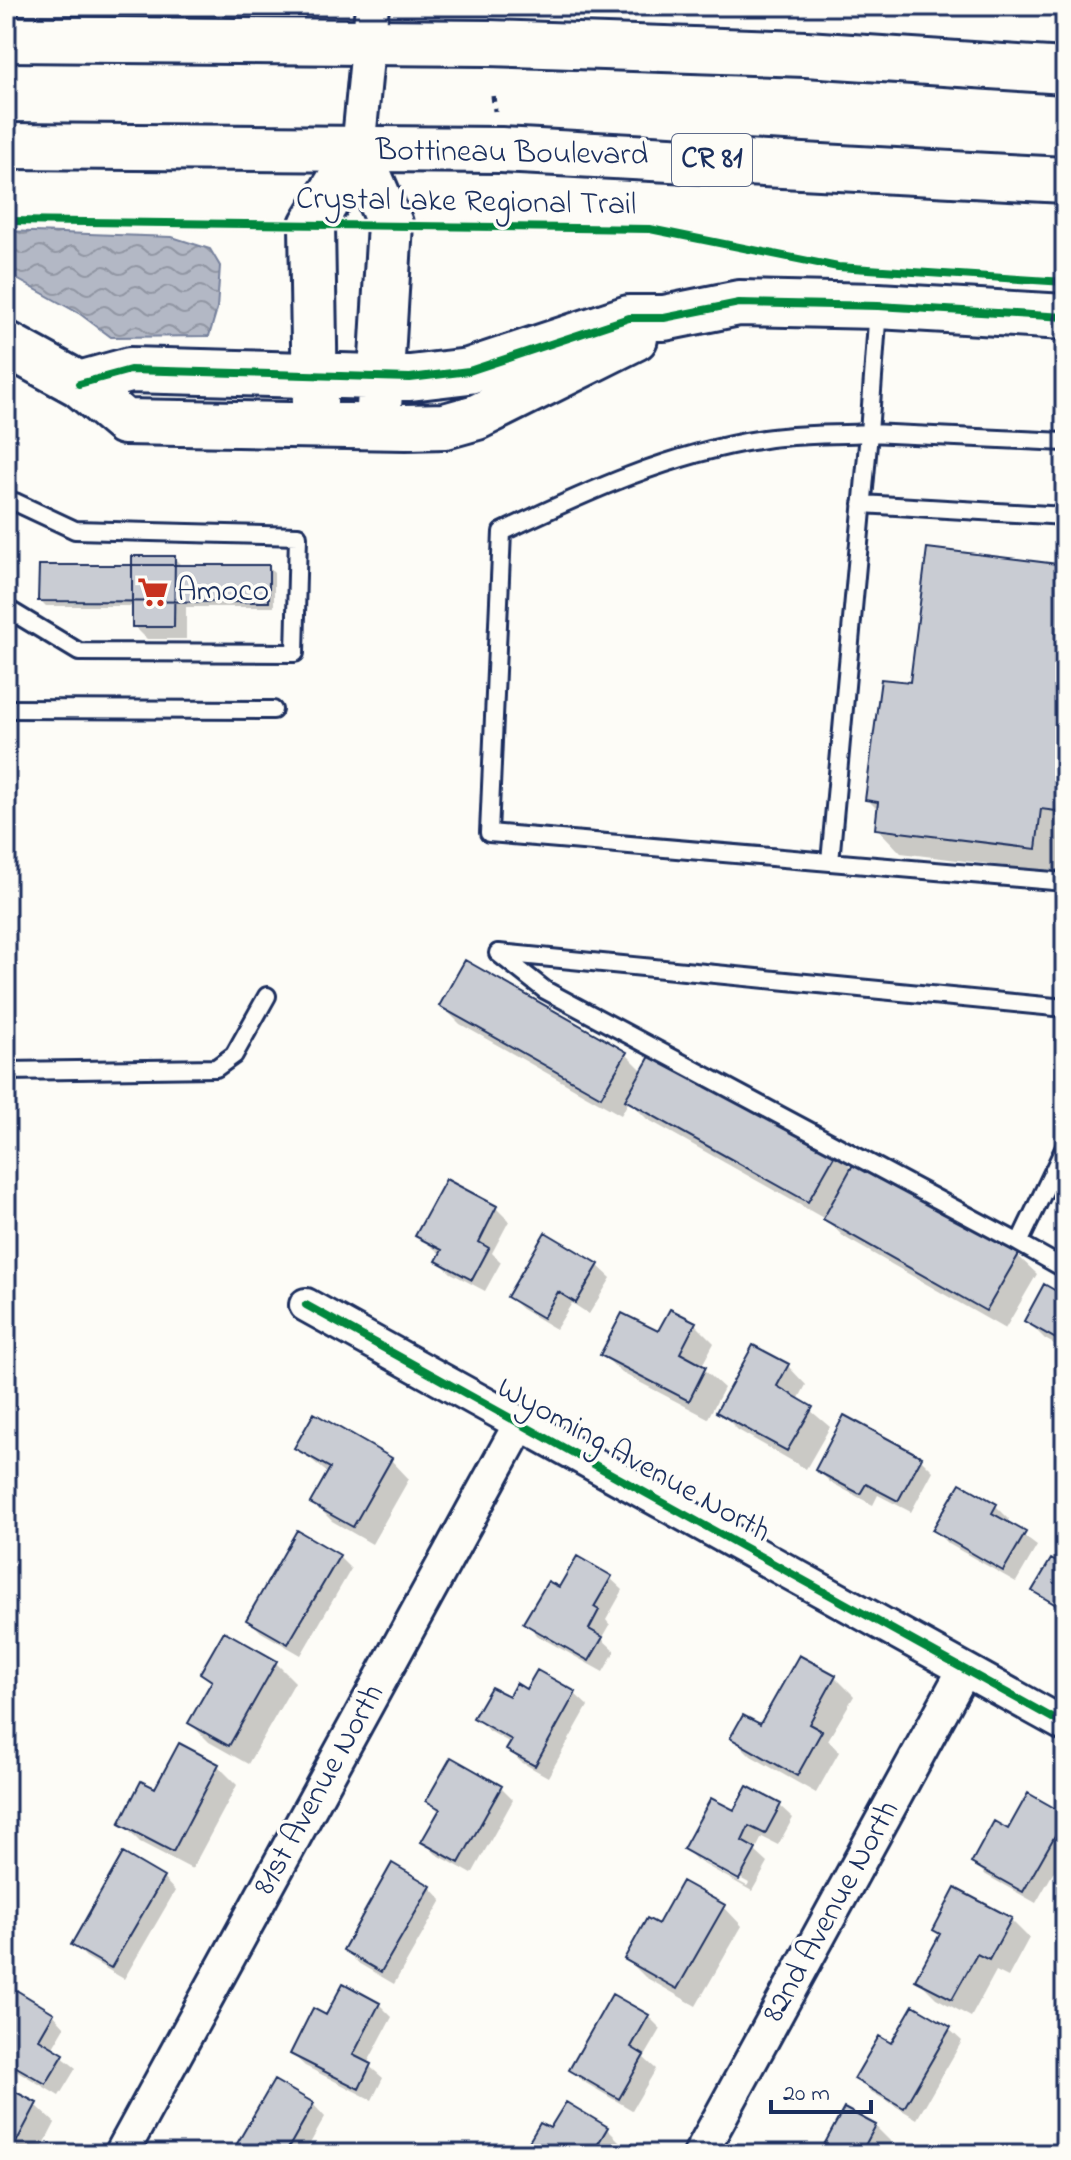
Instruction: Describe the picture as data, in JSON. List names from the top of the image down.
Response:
{
  "streets": {
    "main road": ["Bottineau Boulevard", "CR 81"],
    "street": ["Wyoming Avenue North", "81st Avenue North", "82nd Avenue North"],
    "cycle path": ["Crystal Lake Regional Trail"]
  },
  "crossings": [
    ["Wyoming Avenue North", "81st Avenue North"],
    ["Wyoming Avenue North", "82nd Avenue North"]
  ],
  "places": {
    "supermarket": ["Amoco"]
  },
  "scale_bar": "20 m"
}
